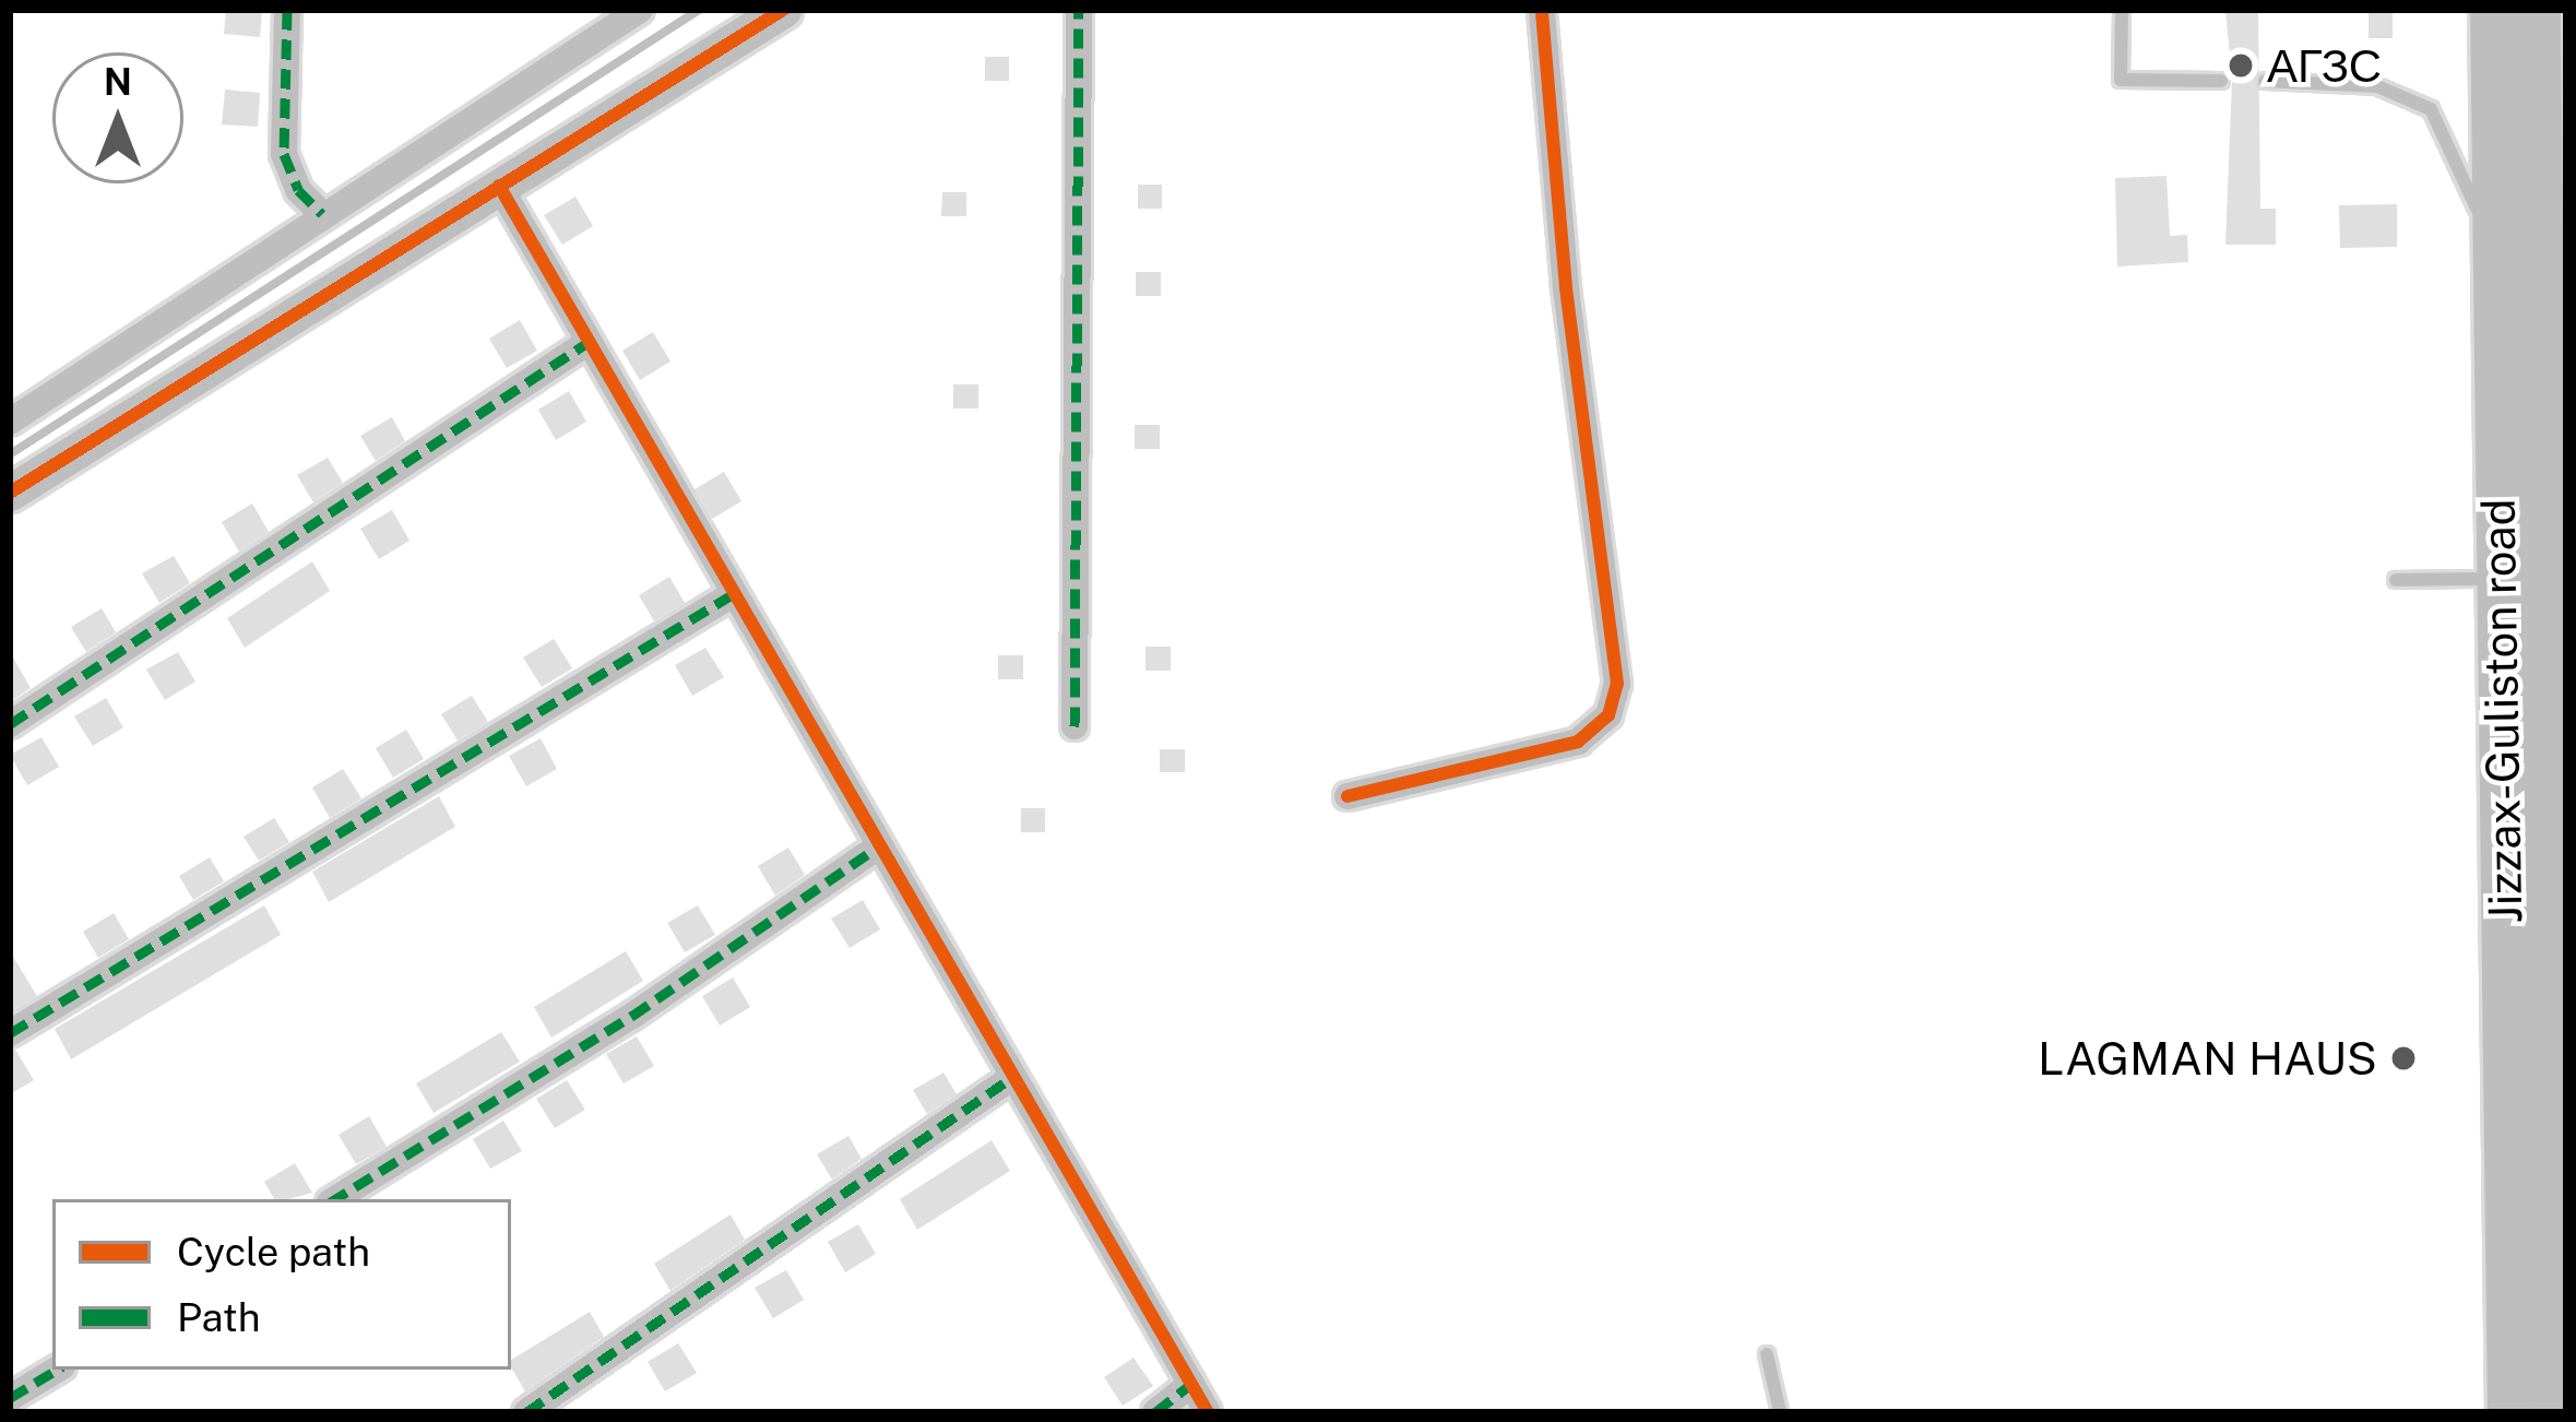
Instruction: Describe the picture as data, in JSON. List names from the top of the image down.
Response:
{
  "streets": {
    "highway": ["Jizzax-Guliston road"]
  },
  "places": ["АГЗС", "LAGMAN HAUS"],
  "legend": ["Cycle path", "Path"],
  "north": "top"
}
